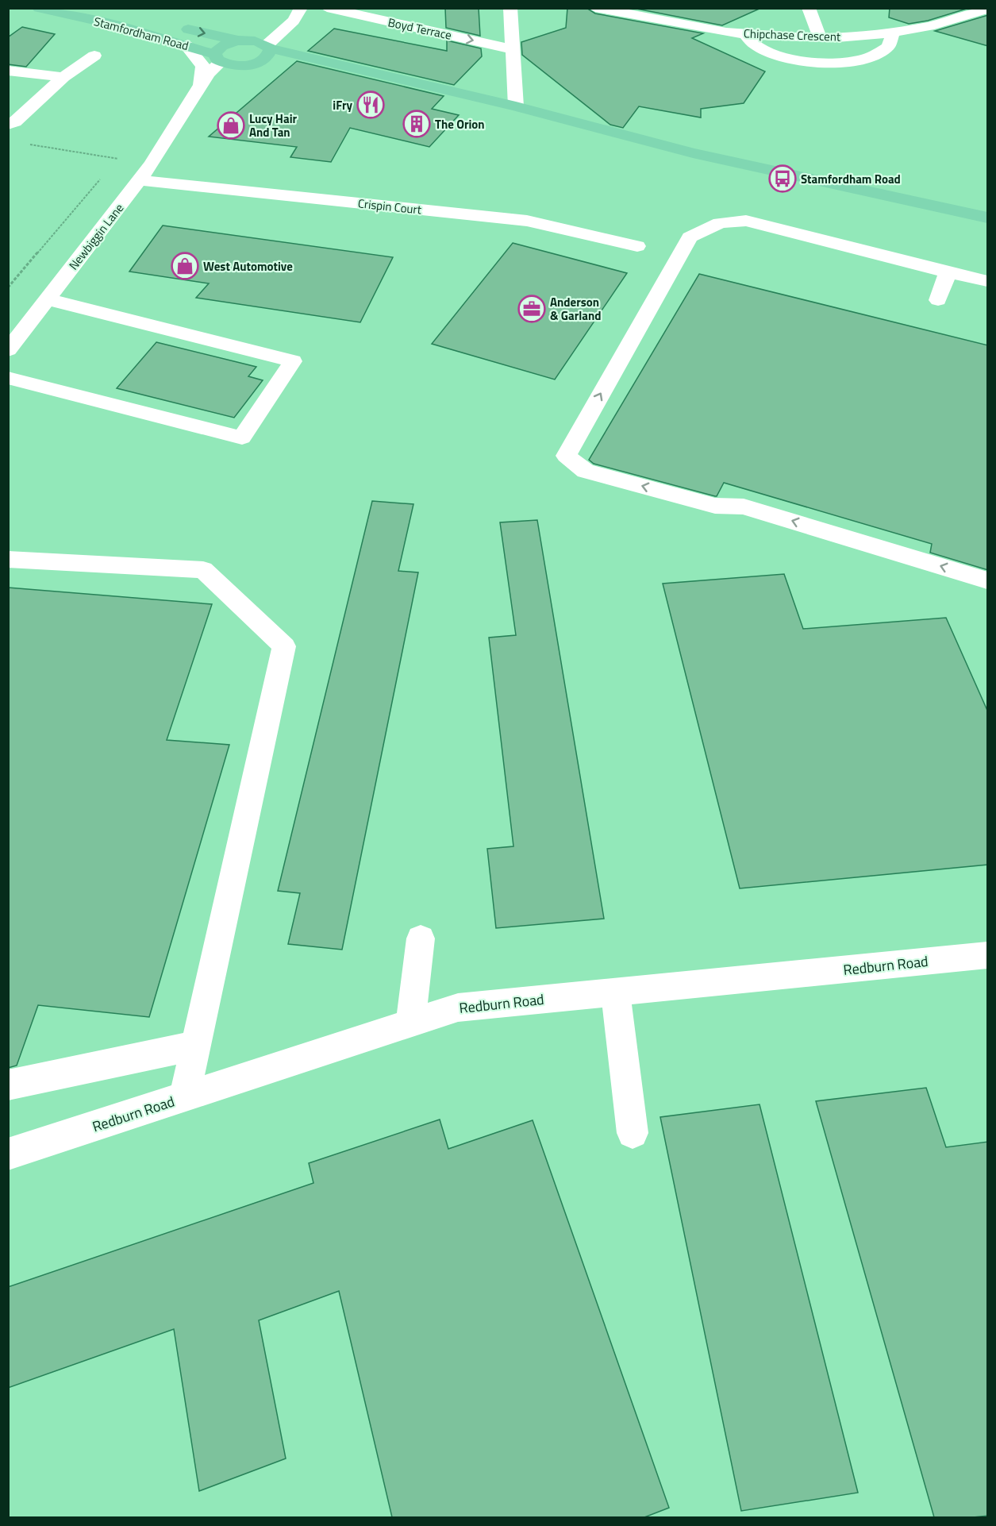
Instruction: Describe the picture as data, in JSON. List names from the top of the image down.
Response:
{
  "streets": {
    "main road": ["Stamfordham Road"],
    "street": [
      "Boyd Terrace",
      "Chipchase Crescent",
      "Crispin Court",
      "Newbiggin Lane",
      "Redburn Road"
    ]
  },
  "crossings": [
    ["Stamfordham Road", "Newbiggin Lane"],
    ["Crispin Court", "Newbiggin Lane"]
  ],
  "one_way": ["Boyd Terrace"],
  "places": {
    "restaurant": ["iFry"],
    "building": ["The Orion"],
    "shop": ["Lucy Hair And Tan", "West Automotive"],
    "bus stop": ["Stamfordham Road"],
    "office": ["Anderson & Garland"]
  }
}
